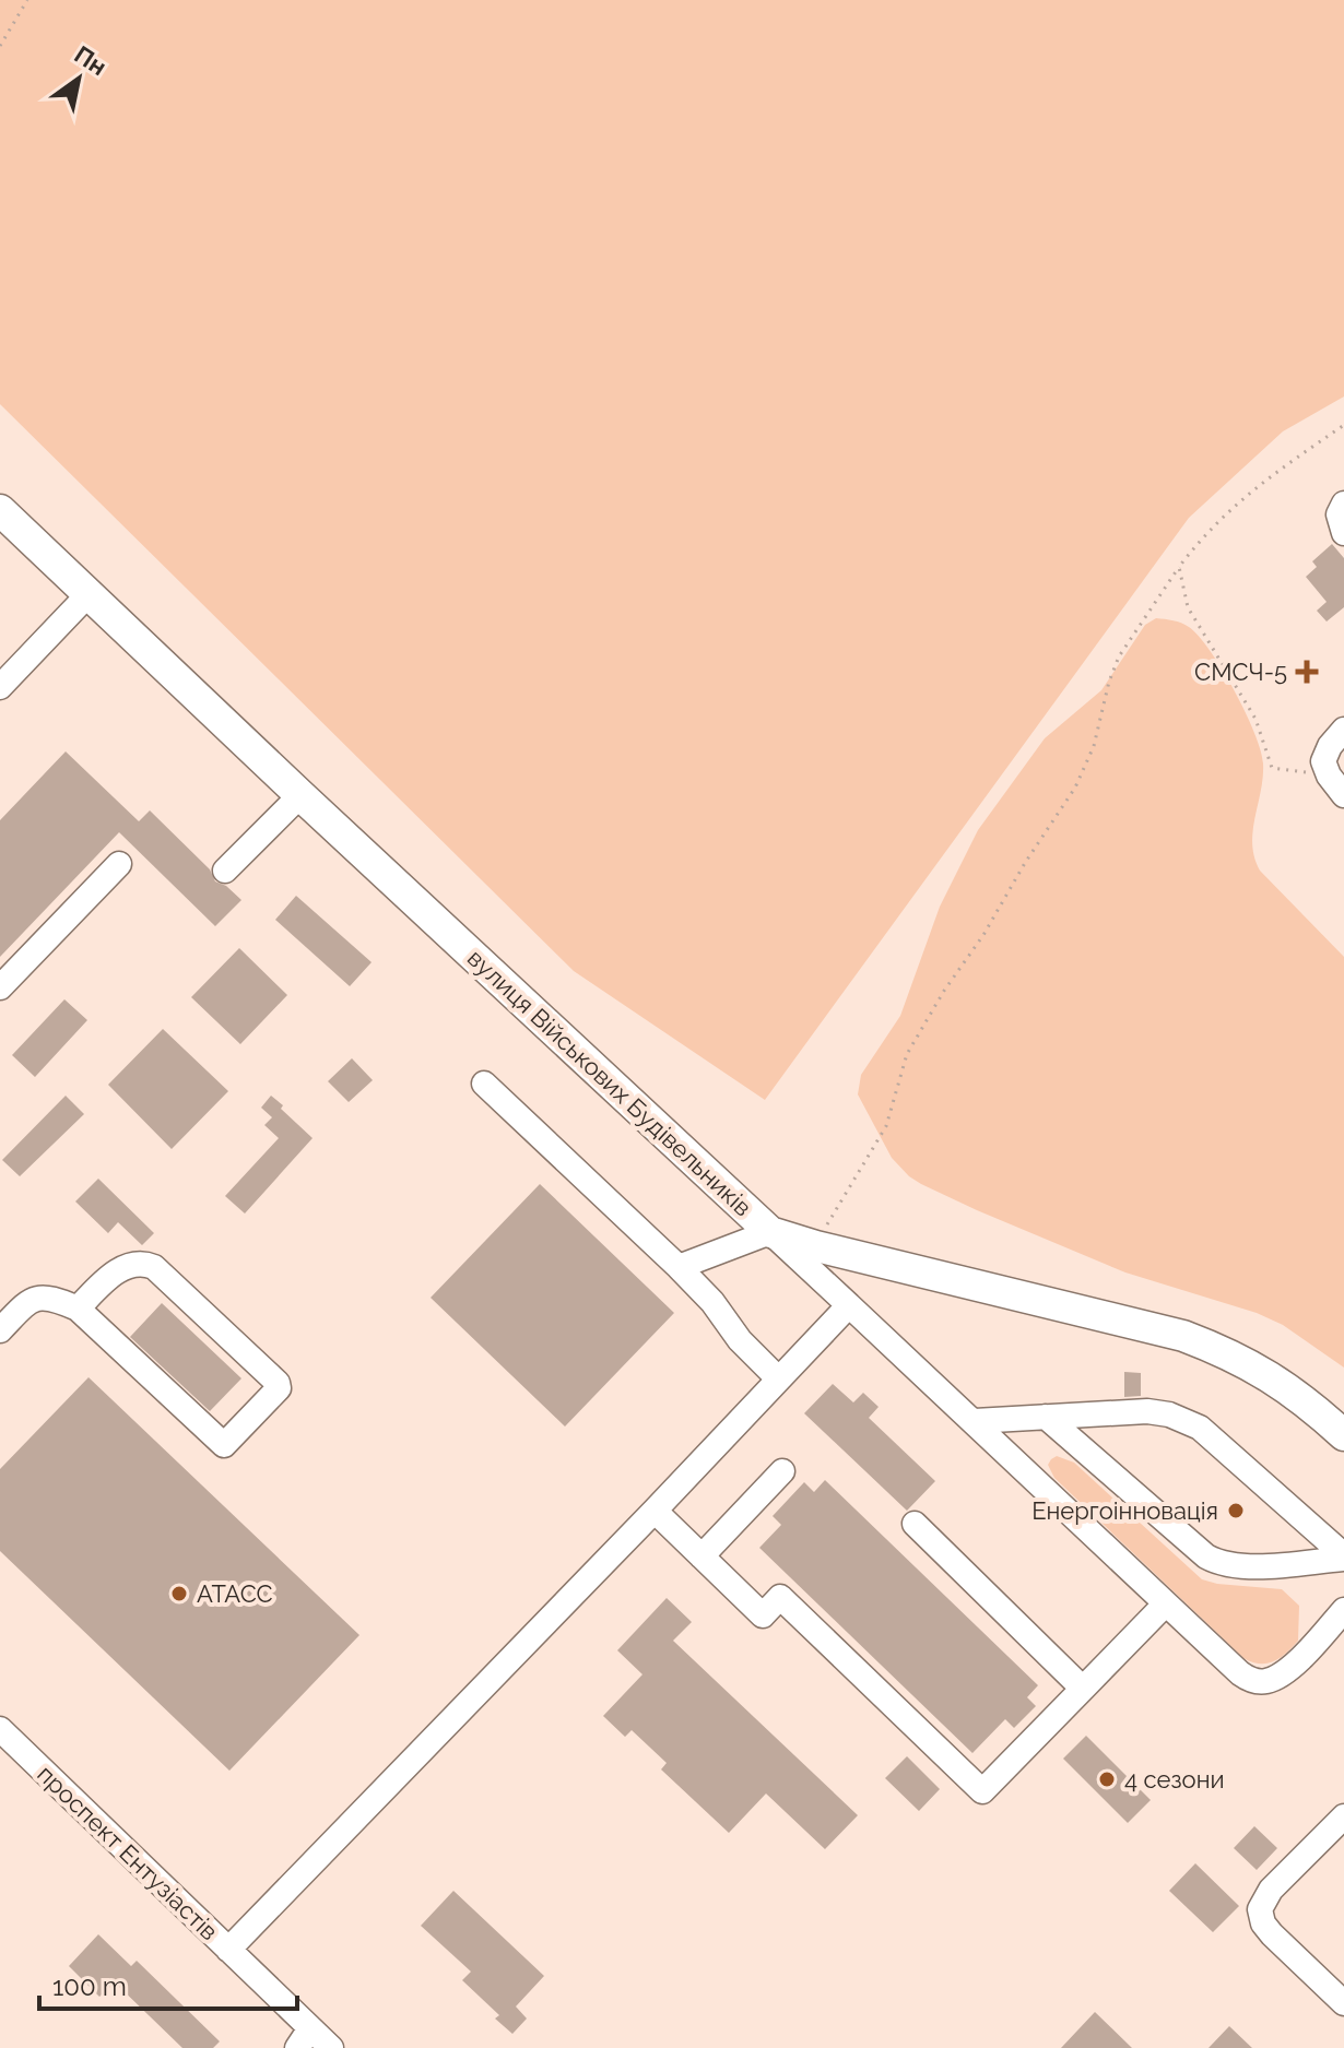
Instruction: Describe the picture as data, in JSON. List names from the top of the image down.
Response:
{
  "streets": {
    "main road": ["вулиця Військових Будівельників"],
    "street": ["проспект Ентузіастів"]
  },
  "places": {
    "health": ["СМСЧ-5"],
    "other": ["Енергоінновація", "АТАСС", "4 сезони"]
  },
  "scale_bar": "100 m",
  "north": "top right"
}
